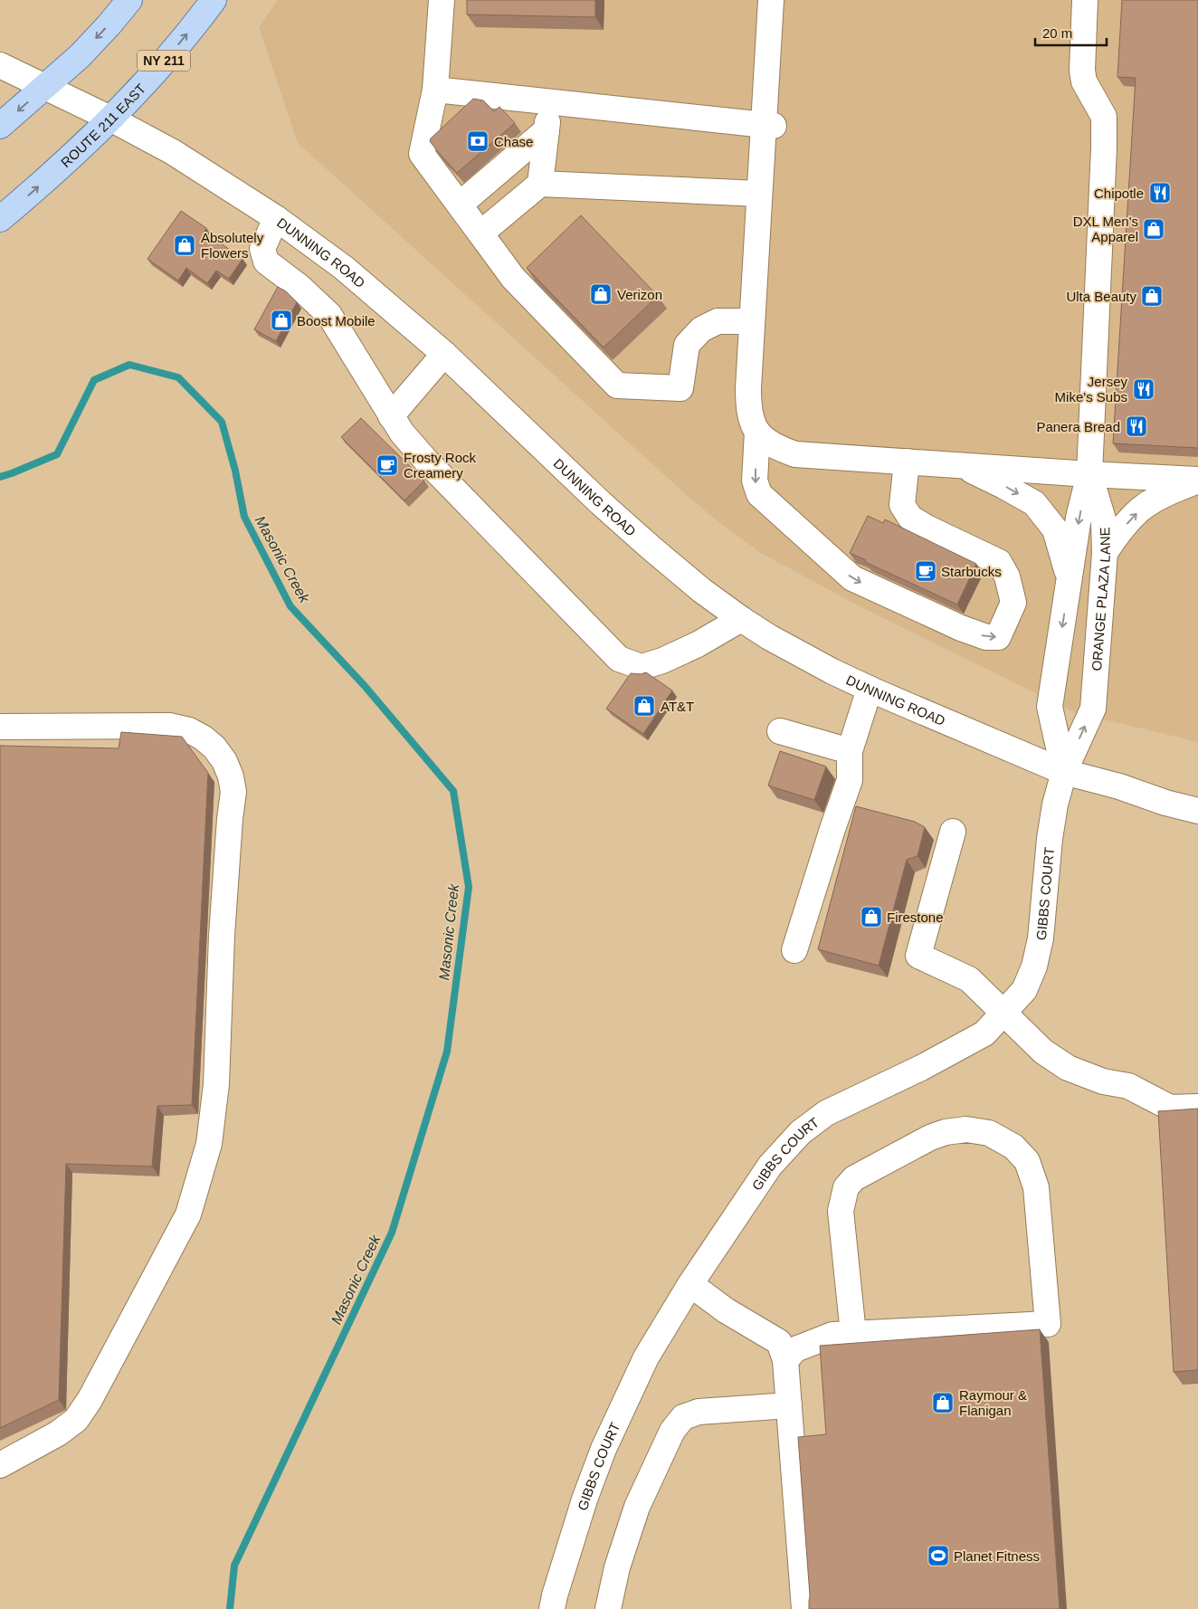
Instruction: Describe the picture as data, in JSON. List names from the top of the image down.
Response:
{
  "streets": {
    "main road": ["NY 211", "ROUTE 211 EAST"],
    "street": ["DUNNING ROAD", "ORANGE PLAZA LANE", "GIBBS COURT"]
  },
  "crossings": [
    ["ROUTE 211 EAST", "DUNNING ROAD"],
    ["DUNNING ROAD", "ORANGE PLAZA LANE"],
    ["DUNNING ROAD", "GIBBS COURT"],
    ["ORANGE PLAZA LANE", "GIBBS COURT"]
  ],
  "water": ["Masonic Creek"],
  "places": {
    "bank": ["Chase"],
    "restaurant": ["Chipotle", "Jersey Mike's Subs", "Panera Bread"],
    "shop": [
      "DXL Men's Apparel",
      "Absolutely Flowers",
      "Verizon",
      "Ulta Beauty",
      "Boost Mobile",
      "AT&T",
      "Firestone",
      "Raymour & Flanigan"
    ],
    "cafe": ["Frosty Rock Creamery", "Starbucks"],
    "sports": ["Planet Fitness"]
  },
  "scale_bar": "20 m"
}
